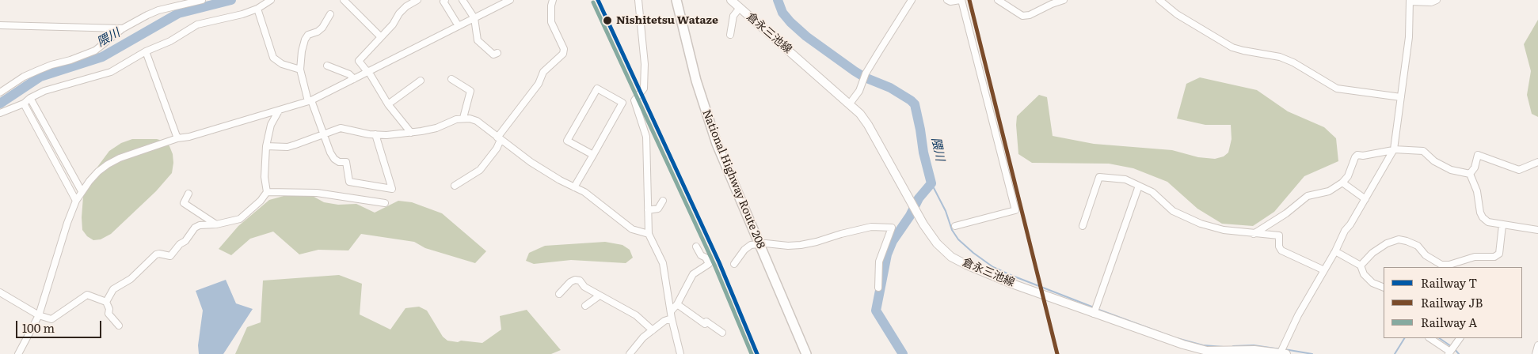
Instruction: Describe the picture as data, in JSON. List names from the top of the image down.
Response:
{
  "streets": {
    "highway": ["National Highway Route 208"],
    "main road": ["倉永三池線"]
  },
  "water": ["隈川"],
  "places": ["Nishitetsu Wataze"],
  "lines": ["rail line T", "rail line JB", "rail line A"],
  "legend": ["Railway T", "Railway JB", "Railway A"],
  "scale_bar": "100 m"
}
